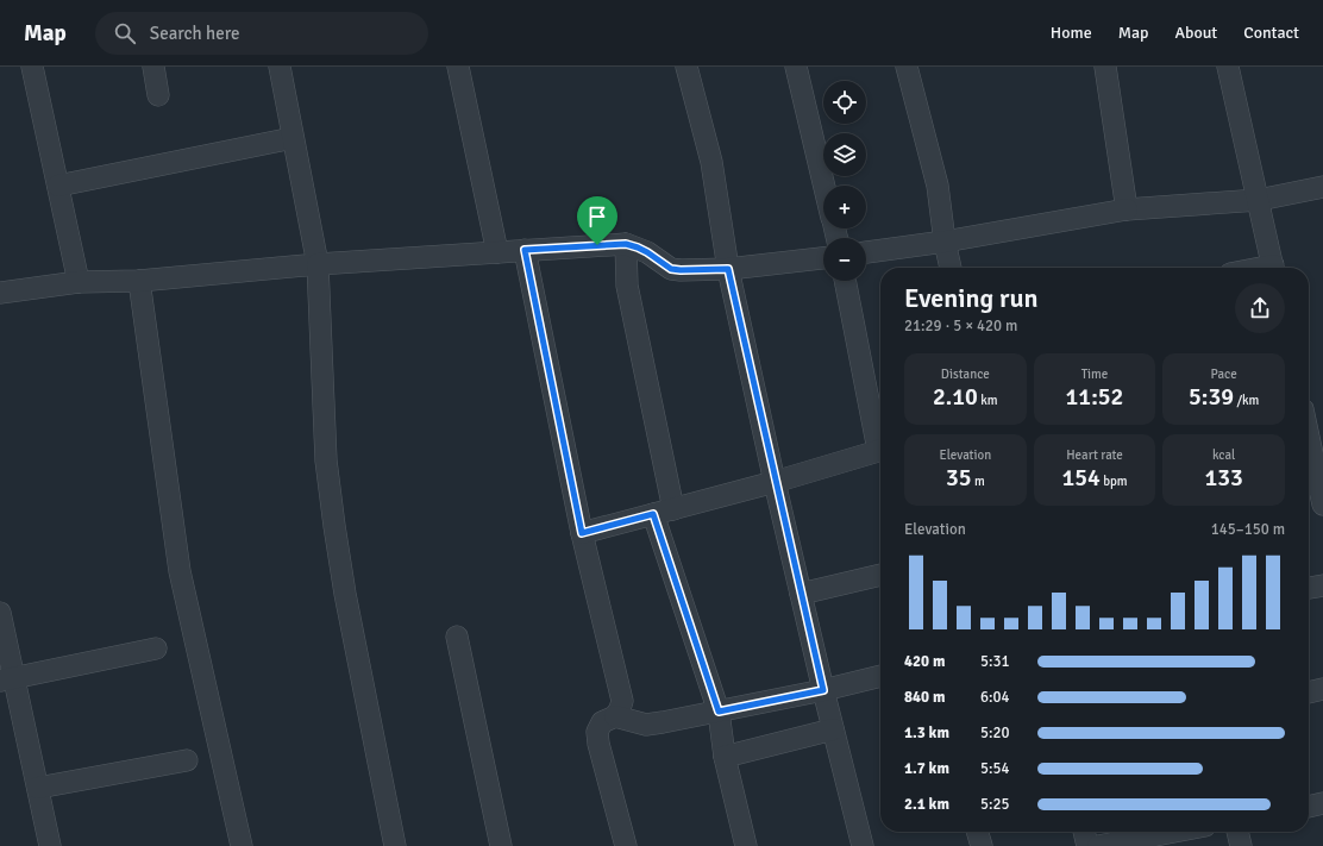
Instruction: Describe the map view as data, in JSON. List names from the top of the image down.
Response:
{
  "page": {
    "header": "Map",
    "search": "Search here",
    "nav": [
      "Home",
      "Map",
      "About",
      "Contact"
    ],
    "map_buttons": ["+", "−"],
    "heading": ["Evening run", "21:29 · 5 × 420 m"],
    "stats": [
      ["Distance", "2.10 km"],
      ["Time", "11:52"],
      ["Pace", "5:39 /km"],
      ["Elevation", "35 m"],
      ["Heart rate", "154 bpm"],
      ["kcal", "133"]
    ],
    "chart": ["Elevation", "145–150 m"],
    "list": [
      {
        "name": "420 m",
        "note": "5:31"
      },
      {
        "name": "840 m",
        "note": "6:04"
      },
      {
        "name": "1.3 km",
        "note": "5:20"
      },
      {
        "name": "1.7 km",
        "note": "5:54"
      },
      {
        "name": "2.1 km",
        "note": "5:25"
      }
    ]
  }
}
